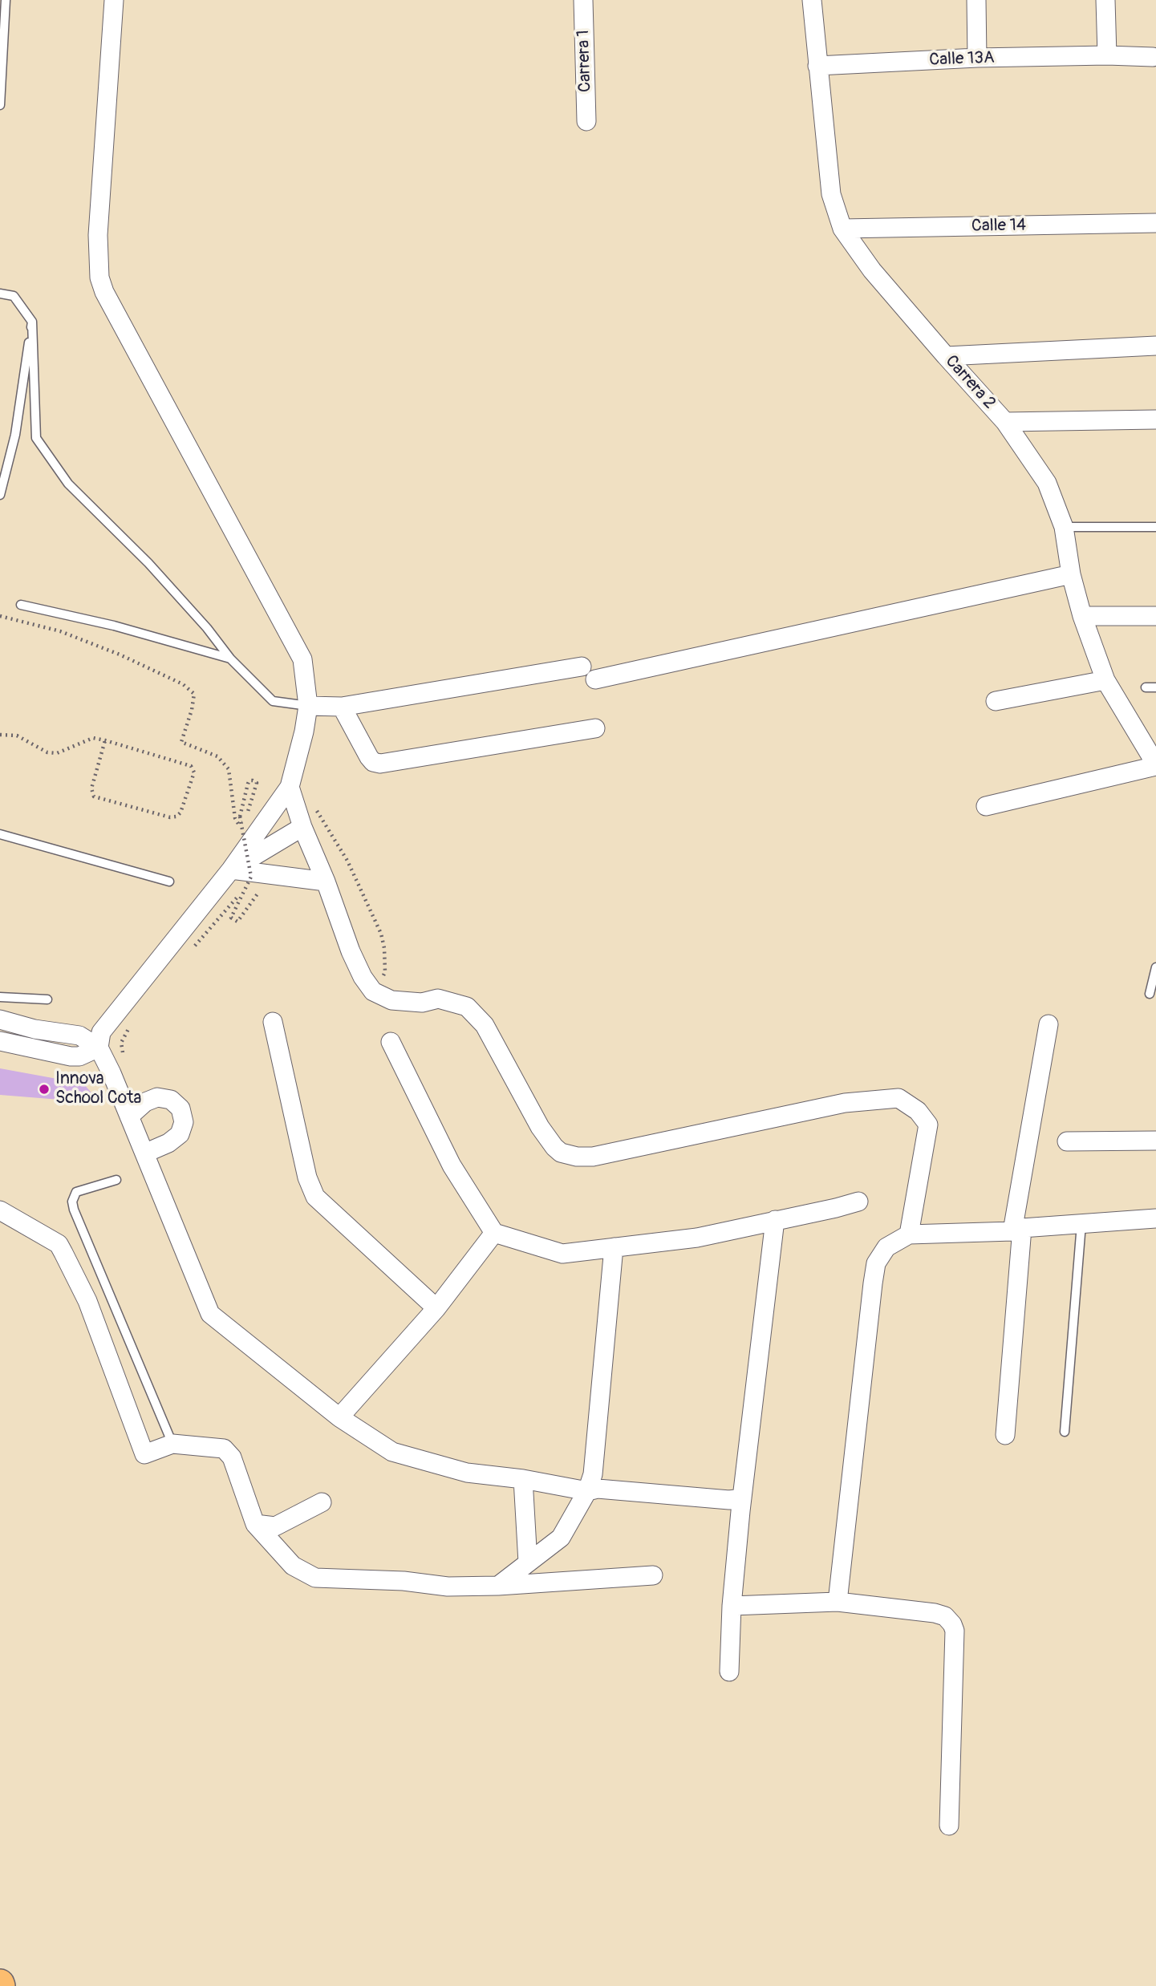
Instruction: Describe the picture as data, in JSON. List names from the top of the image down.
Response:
{
  "streets": {
    "street": [
      "Calle 13A",
      "Carrera 1",
      "Calle 14",
      "Carrera 2"
    ]
  },
  "crossings": [
    ["Calle 13A", "Carrera 2"],
    ["Calle 14", "Carrera 2"]
  ],
  "places": ["Innova School Cota"]
}
